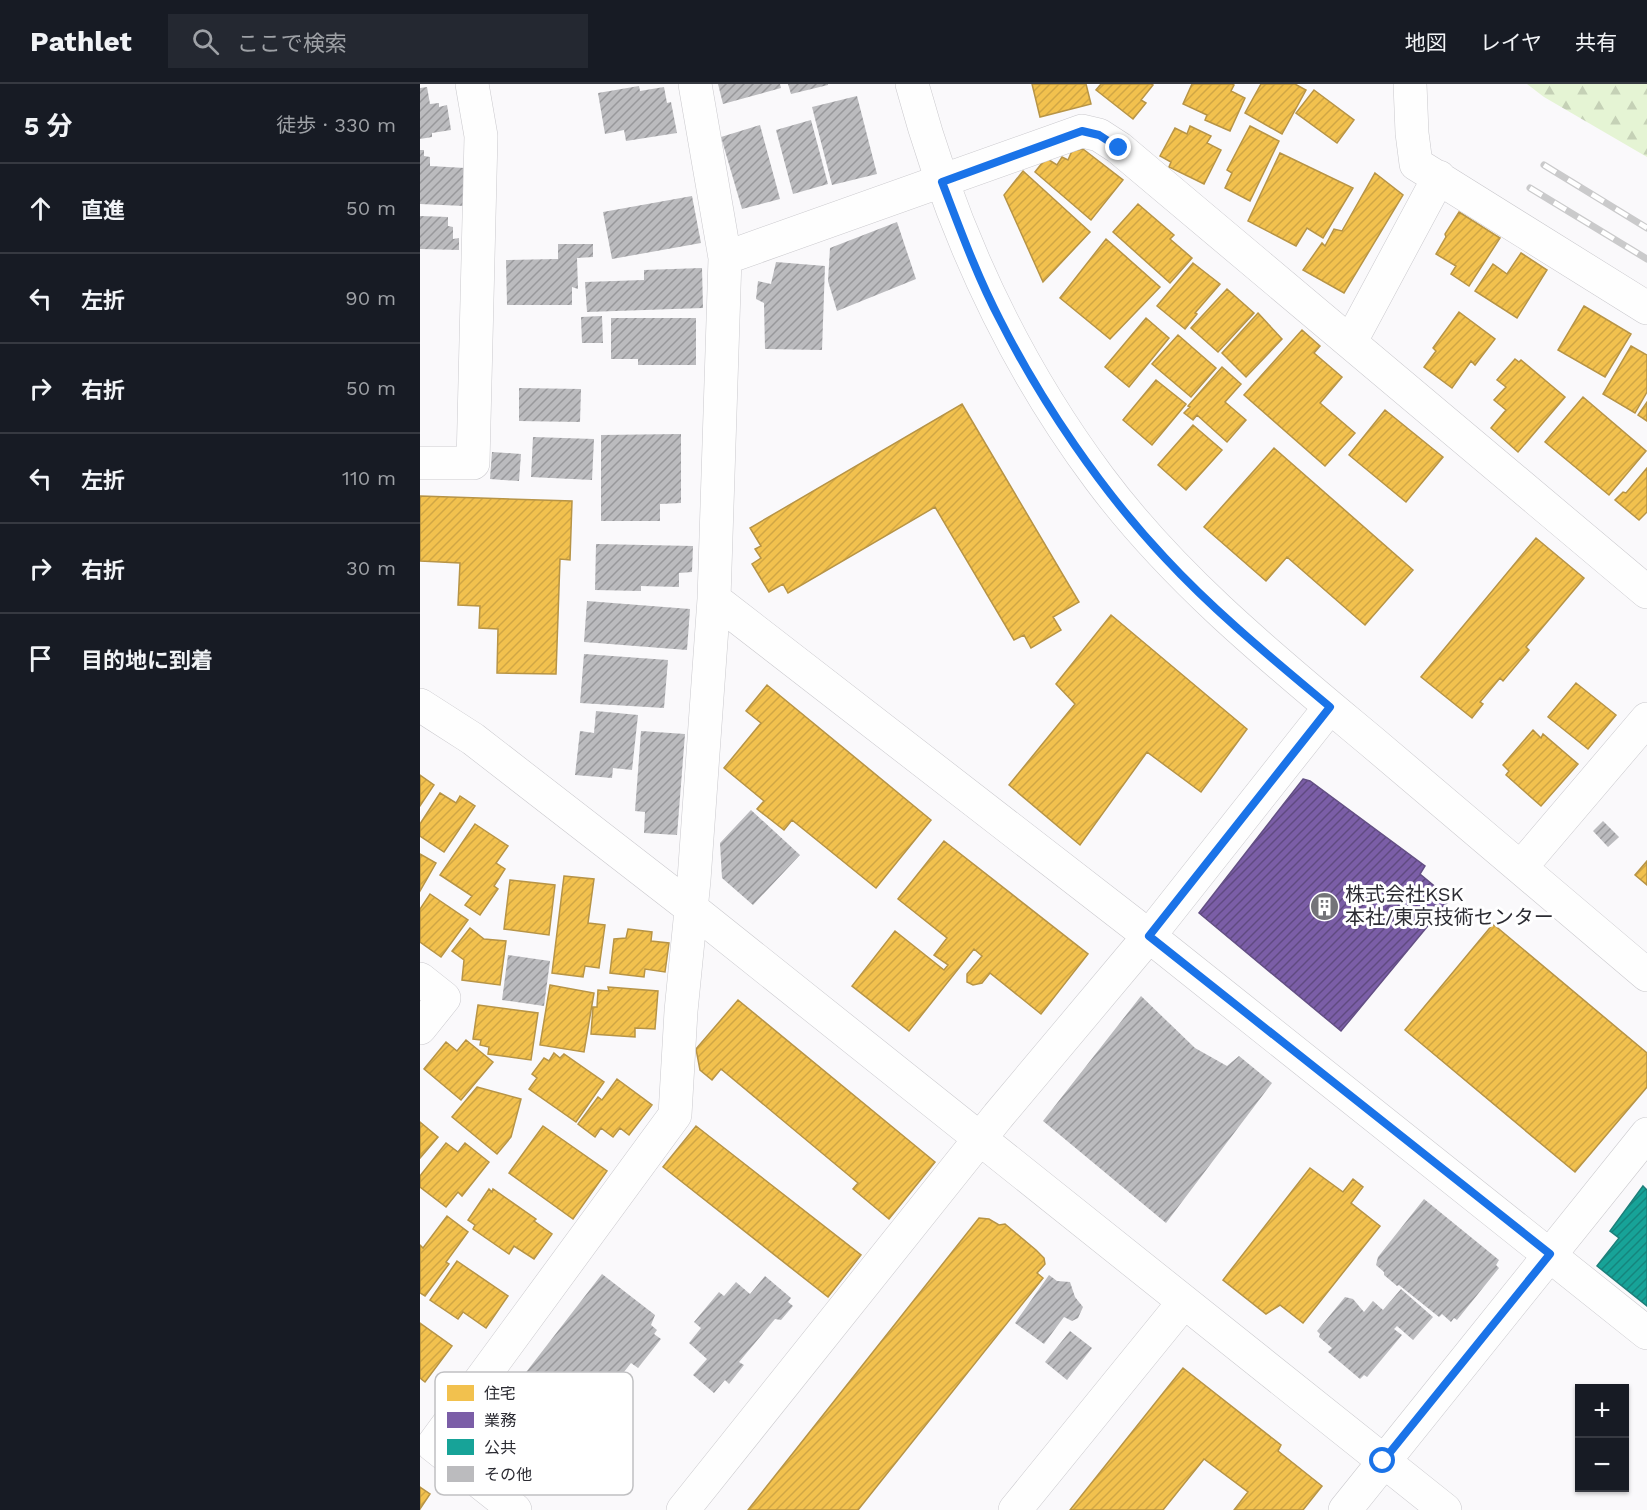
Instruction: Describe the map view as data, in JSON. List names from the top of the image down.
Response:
{
  "places": {
    "building": ["株式会社KSK 本社/東京技術センター"]
  },
  "legend": [
    "住宅",
    "業務",
    "公共",
    "その他"
  ],
  "page": {
    "header": "Pathlet",
    "search": "ここで検索",
    "nav": ["地図", "レイヤ", "共有"],
    "heading": ["5 分", "徒歩 · 330 m"],
    "list": [
      ["直進", "50 m"],
      ["左折", "90 m"],
      ["右折", "50 m"],
      ["左折", "110 m"],
      ["右折", "30 m"],
      "目的地に到着"
    ],
    "map_buttons": ["+", "−"]
  }
}
